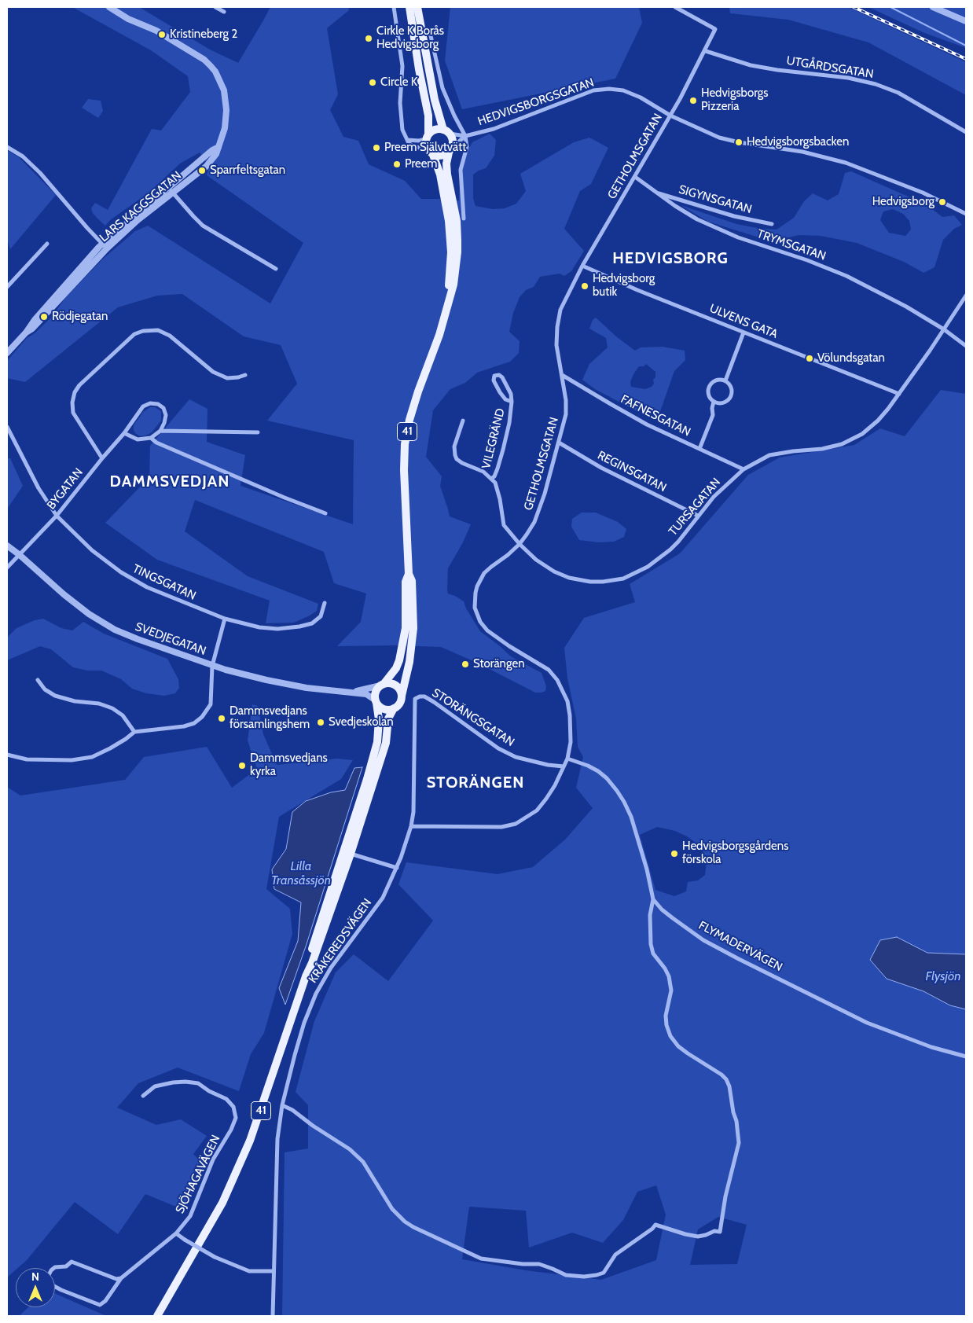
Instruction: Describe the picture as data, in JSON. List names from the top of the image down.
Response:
{
  "streets": {
    "main road": ["41"],
    "street": [
      "UTGÅRDSGATAN",
      "HEDVIGSBORGSGATAN",
      "GETHOLMSGATAN",
      "SIGYNSGATAN",
      "LARS KAGGSGATAN",
      "TRYMSGATAN",
      "ULVENS GATA",
      "FAFNESGATAN",
      "VILEGRÄND",
      "REGINSGATAN",
      "BYGATAN",
      "TURSAGATAN",
      "TINGSGATAN",
      "SVEDJEGATAN",
      "STORÄNGSGATAN",
      "KRÅKEREDSVÄGEN",
      "FLYMADERVÄGEN",
      "SJÖHAGAVÄGEN"
    ]
  },
  "crossings": [
    ["UTGÅRDSGATAN", "GETHOLMSGATAN"],
    ["HEDVIGSBORGSGATAN", "GETHOLMSGATAN"],
    ["HEDVIGSBORGSGATAN", "41"],
    ["GETHOLMSGATAN", "TRYMSGATAN"],
    ["GETHOLMSGATAN", "ULVENS GATA"],
    ["GETHOLMSGATAN", "FAFNESGATAN"],
    ["GETHOLMSGATAN", "REGINSGATAN"],
    ["GETHOLMSGATAN", "TURSAGATAN"],
    ["GETHOLMSGATAN", "STORÄNGSGATAN"],
    ["GETHOLMSGATAN", "KRÅKEREDSVÄGEN"],
    ["SIGYNSGATAN", "TRYMSGATAN"],
    ["TRYMSGATAN", "TURSAGATAN"],
    ["ULVENS GATA", "TURSAGATAN"],
    ["FAFNESGATAN", "TURSAGATAN"],
    ["41", "SVEDJEGATAN"],
    ["VILEGRÄND", "TURSAGATAN"],
    ["REGINSGATAN", "TURSAGATAN"],
    ["BYGATAN", "TINGSGATAN"],
    ["BYGATAN", "SVEDJEGATAN"],
    ["STORÄNGSGATAN", "KRÅKEREDSVÄGEN"]
  ],
  "districts": ["HEDVIGSBORG", "DAMMSVEDJAN", "STORÄNGEN"],
  "water": ["Lilla Transåssjön", "Flysjön"],
  "places": [
    "Kristineberg 2",
    "Cirkle K Borås Hedvigsborg",
    "Circle K",
    "Hedvigsborgs Pizzeria",
    "Hedvigsborgsbacken",
    "Preem Självtvätt",
    "Preem",
    "Sparrfeltsgatan",
    "Hedvigsborg",
    "Hedvigsborg butik",
    "Rödjegatan",
    "Völundsgatan",
    "Storängen",
    "Dammsvedjans församlingshem",
    "Svedjeskolan",
    "Dammsvedjans kyrka",
    "Hedvigsborgsgårdens förskola"
  ],
  "north": "top"
}
